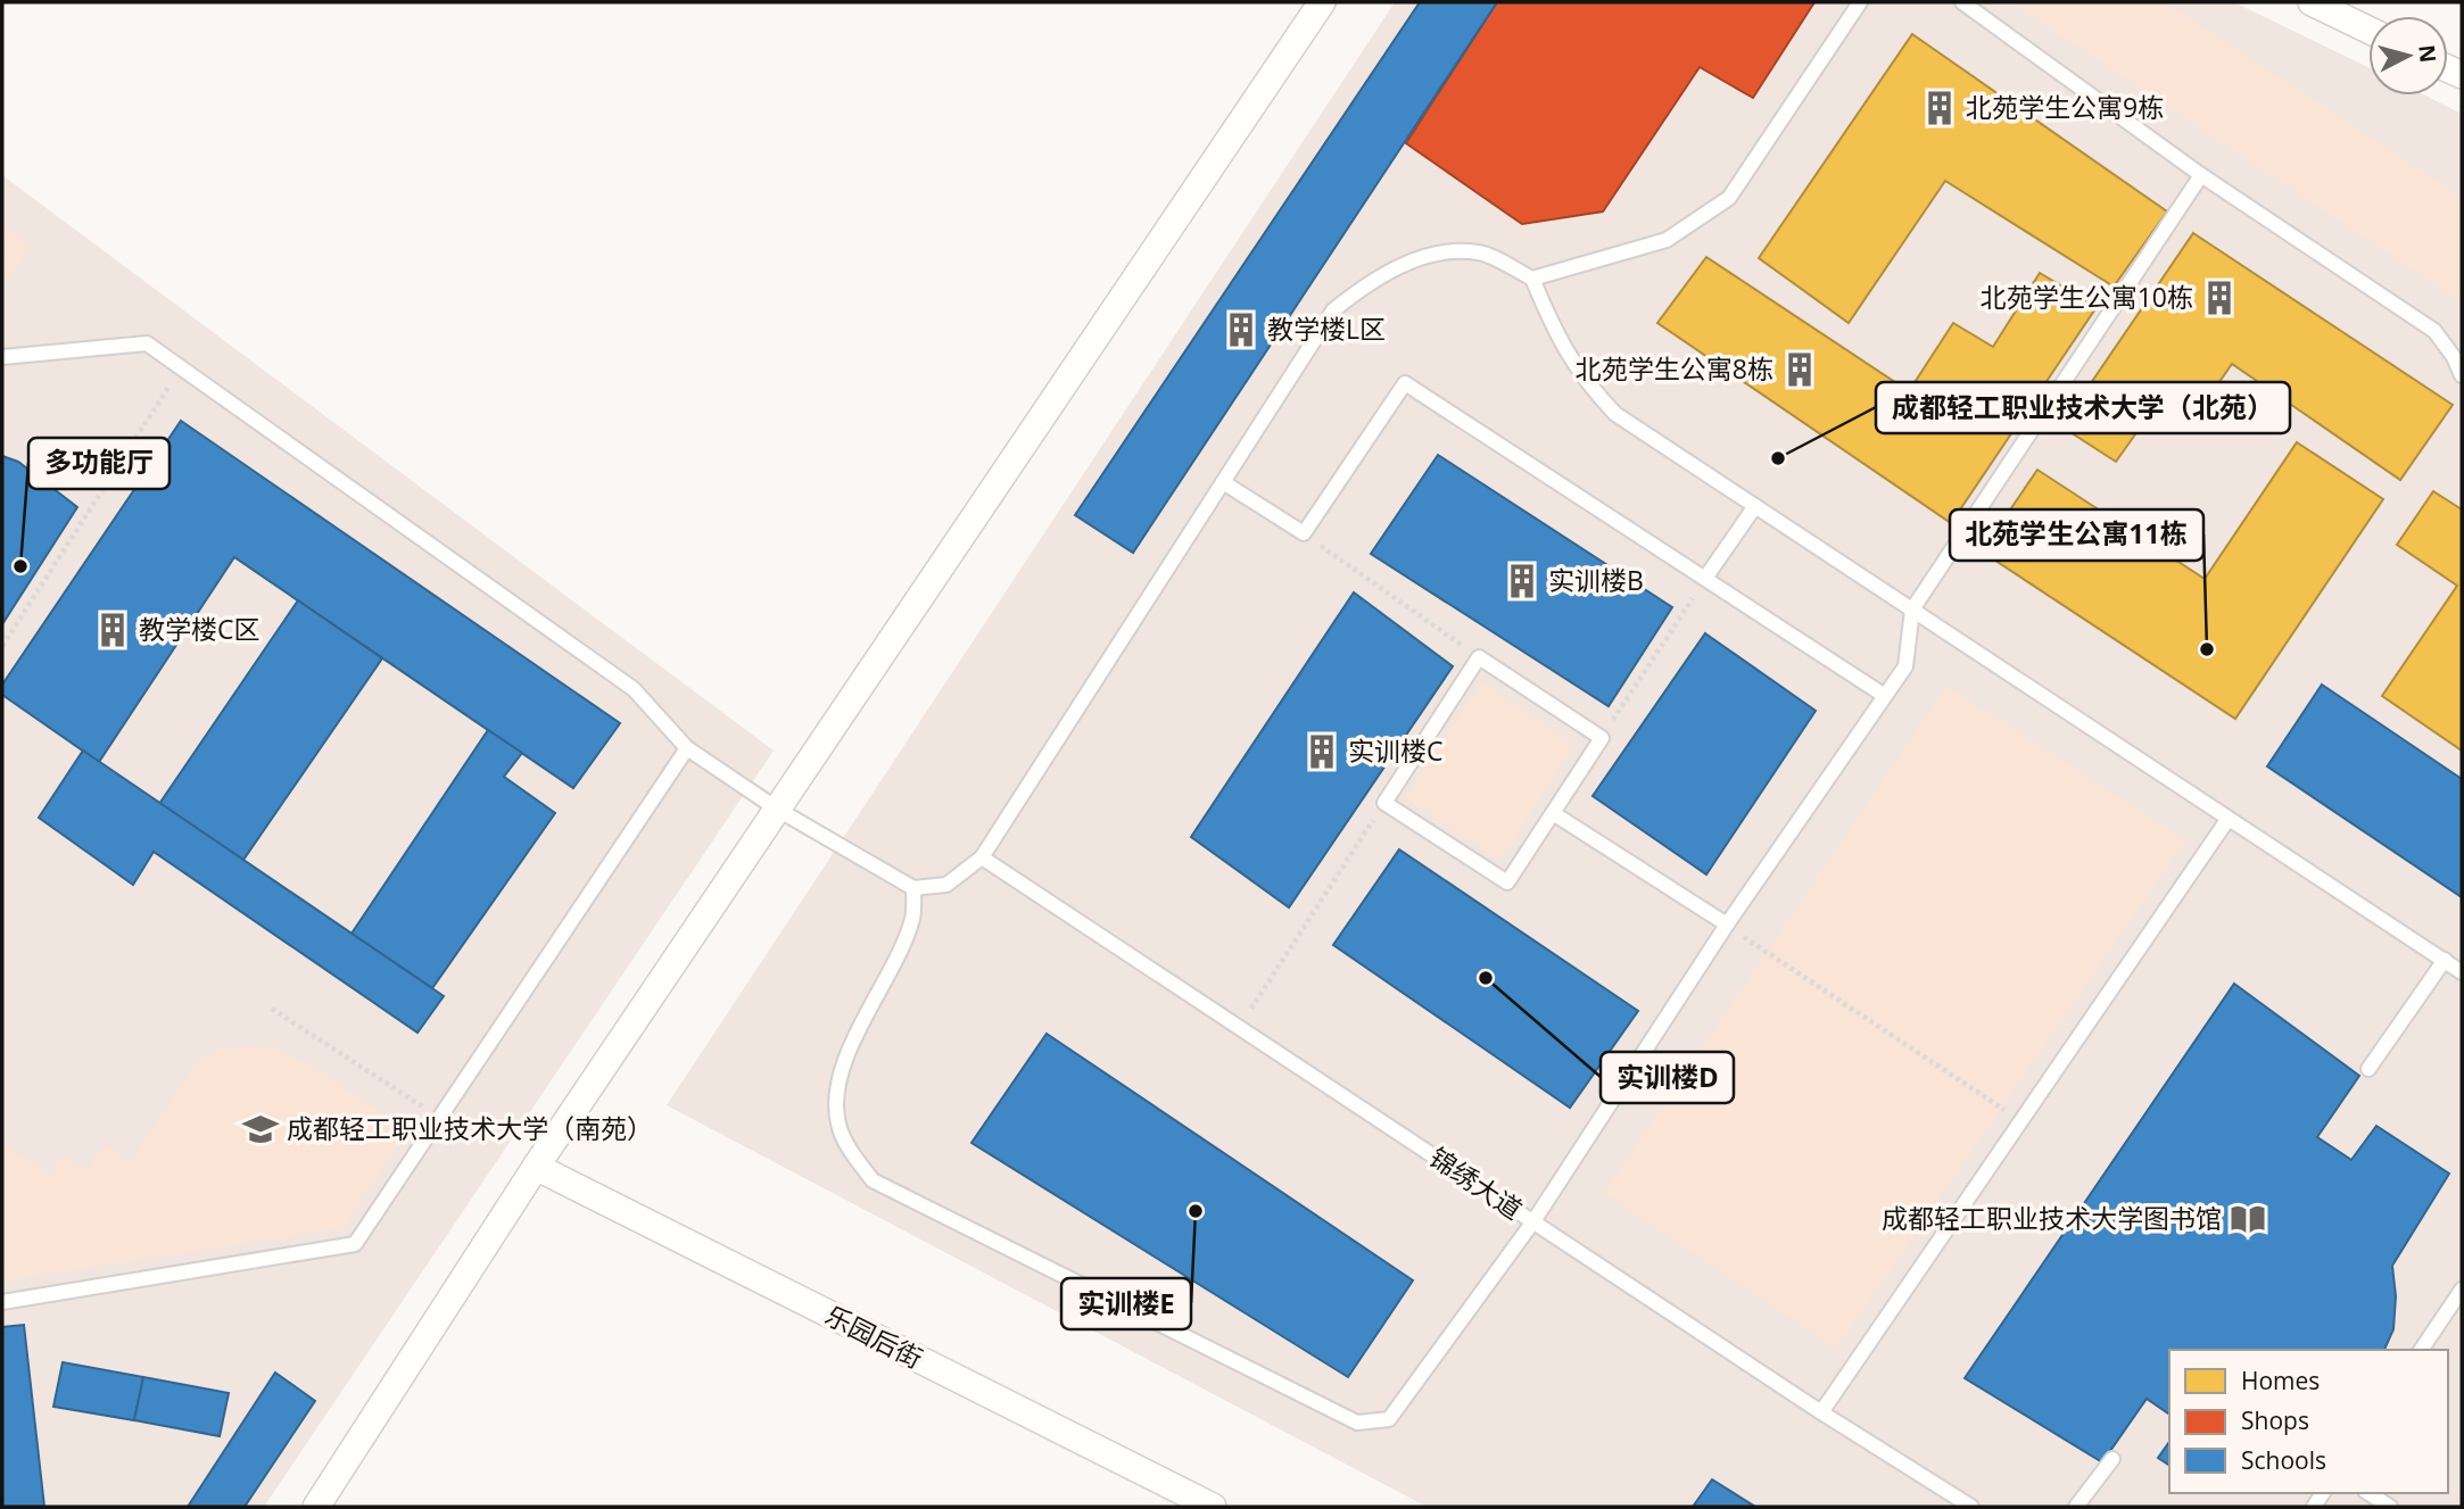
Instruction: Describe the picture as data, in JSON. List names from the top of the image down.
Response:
{
  "streets": {
    "street": ["乐园后街"],
    "lane": ["锦绣大道"]
  },
  "places": {
    "building": [
      "北苑学生公寓9栋",
      "北苑学生公寓10栋",
      "教学楼L区",
      "北苑学生公寓8栋",
      "实训楼B",
      "教学楼C区",
      "实训楼C"
    ],
    "other": [
      "成都轻工职业技术大学（北苑）",
      "多功能厅",
      "北苑学生公寓11栋",
      "实训楼D",
      "实训楼E"
    ],
    "school or university": ["成都轻工职业技术大学（南苑）"],
    "library": ["成都轻工职业技术大学图书馆"]
  },
  "legend": ["Homes", "Shops", "Schools"],
  "north": "right"
}
